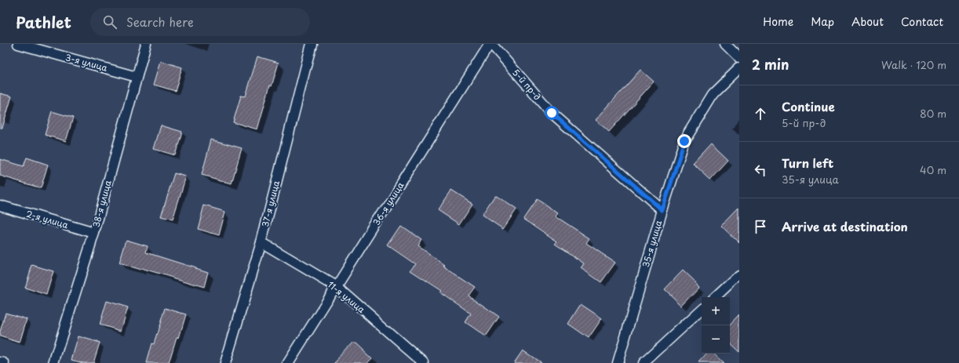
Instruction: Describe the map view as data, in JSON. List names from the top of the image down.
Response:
{
  "streets": {
    "street": [
      "3-я улица",
      "5-й пр-д",
      "38-я улица",
      "37-я улица",
      "36-я улица",
      "2-я улица",
      "35-я улица",
      "11-я улица"
    ]
  },
  "crossings": [
    ["3-я улица", "38-я улица"],
    ["5-й пр-д", "36-я улица"],
    ["5-й пр-д", "35-я улица"],
    ["38-я улица", "2-я улица"],
    ["37-я улица", "11-я улица"],
    ["36-я улица", "11-я улица"]
  ],
  "page": {
    "header": "Pathlet",
    "search": "Search here",
    "nav": [
      "Home",
      "Map",
      "About",
      "Contact"
    ],
    "heading": ["2 min", "Walk · 120 m"],
    "list": [
      ["Continue", "5-й пр-д", "80 m"],
      ["Turn left", "35-я улица", "40 m"],
      "Arrive at destination"
    ],
    "map_buttons": ["+", "−"]
  }
}
